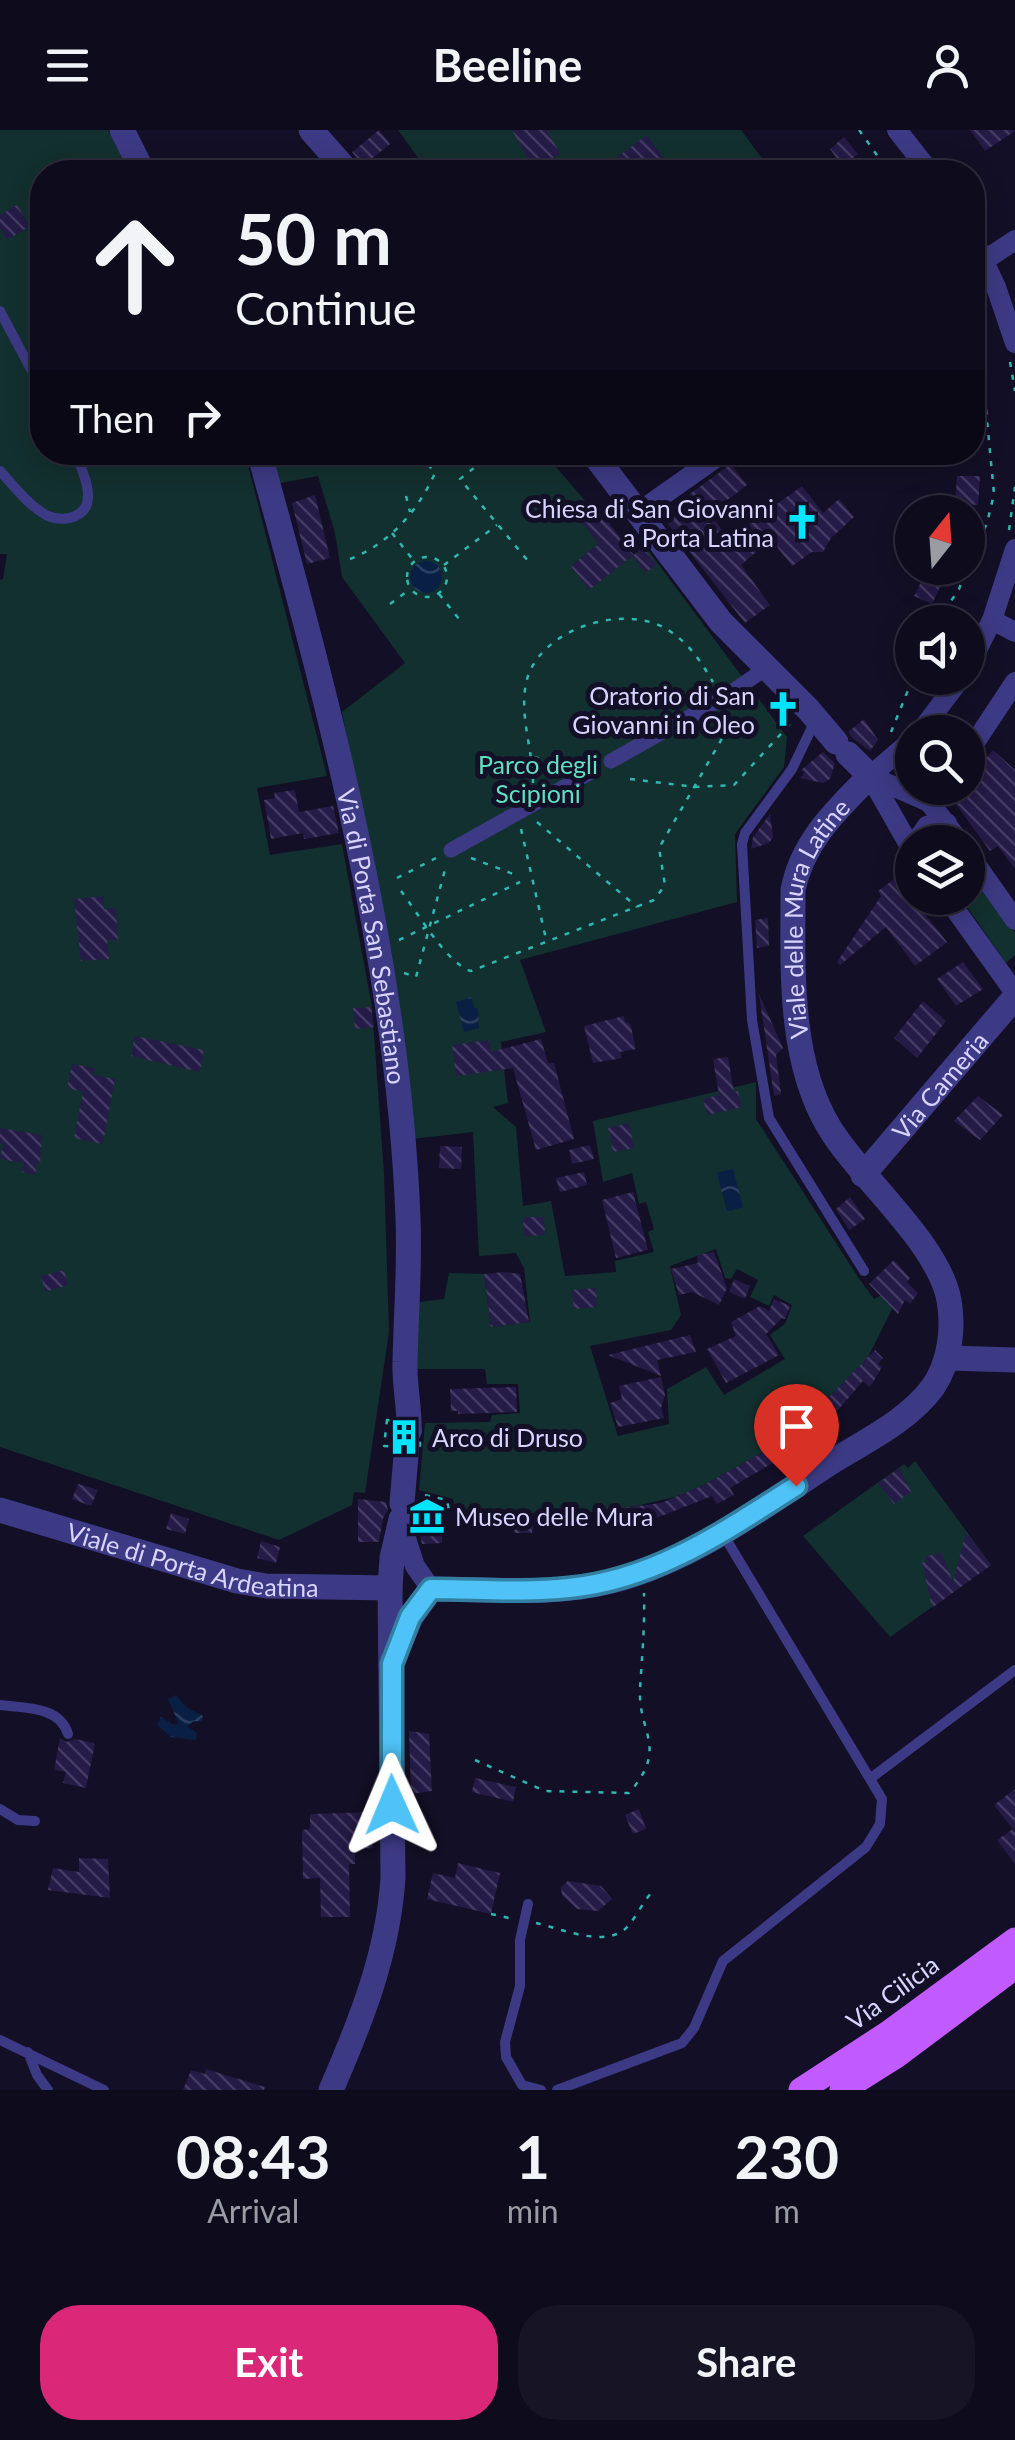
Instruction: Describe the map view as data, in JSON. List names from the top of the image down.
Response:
{
  "streets": {
    "main road": ["Via Cilicia"],
    "street": [
      "Viale delle Mura Latine",
      "Via di Porta San Sebastiano",
      "Via Cameria",
      "Viale di Porta Ardeatina"
    ]
  },
  "crossings": [
    ["Viale delle Mura Latine", "Via Cameria"],
    ["Via di Porta San Sebastiano", "Viale di Porta Ardeatina"]
  ],
  "parks": ["Parco degli Scipioni"],
  "places": {
    "church": ["Chiesa di San Giovanni a Porta Latina", "Oratorio di San Giovanni in Oleo"],
    "building": ["Arco di Druso"],
    "museum": ["Museo delle Mura"]
  },
  "north": "top",
  "page": {
    "header": "Beeline",
    "turn": ["50 m", "Continue"],
    "then": "Then",
    "eta": [
      "08:43",
      "Arrival",
      "1",
      "min",
      "230",
      "m"
    ],
    "buttons": ["Exit", "Share"]
  }
}
